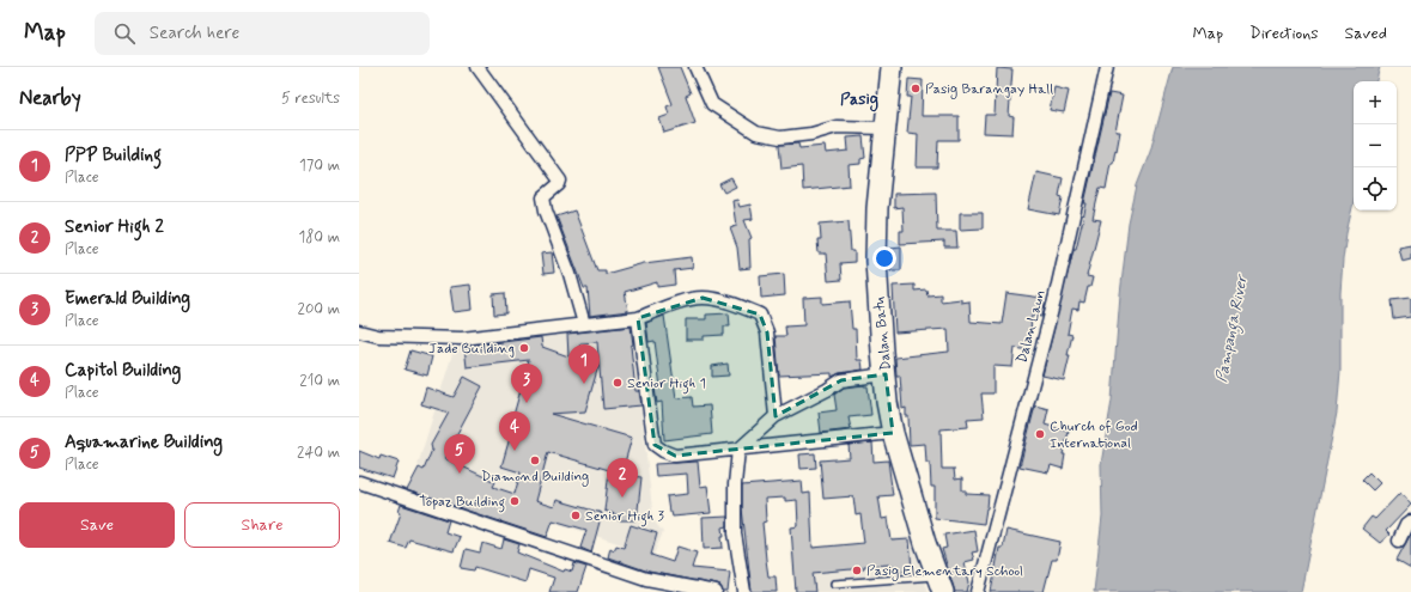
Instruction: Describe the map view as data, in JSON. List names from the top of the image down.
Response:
{
  "streets": {
    "main road": ["Dalan Batu"],
    "street": ["Dalan Laun"]
  },
  "districts": ["Pasig"],
  "water": ["Pampanga River"],
  "places": [
    "Pasig Barangay Hall",
    "Jade Building",
    "Senior High 1",
    "Church of God International",
    "Diamond Building",
    "Topaz Building",
    "Senior High 3",
    "Pasig Elementary School"
  ],
  "page": {
    "header": "Map",
    "search": "Search here",
    "nav": ["Map", "Directions", "Saved"],
    "heading": ["Nearby", "5 results"],
    "map_buttons": ["+", "−"],
    "list": [
      {
        "mark": "1",
        "name": "PPP Building",
        "note": "Place",
        "value": "170 m"
      },
      {
        "mark": "2",
        "name": "Senior High 2",
        "note": "Place",
        "value": "180 m"
      },
      {
        "mark": "3",
        "name": "Emerald Building",
        "note": "Place",
        "value": "200 m"
      },
      {
        "mark": "4",
        "name": "Capitol Building",
        "note": "Place",
        "value": "210 m"
      },
      {
        "mark": "5",
        "name": "Aquamarine Building",
        "note": "Place",
        "value": "240 m"
      }
    ],
    "pins": [
      "1",
      "3",
      "4",
      "5",
      "2"
    ],
    "buttons": ["Save", "Share"]
  }
}
